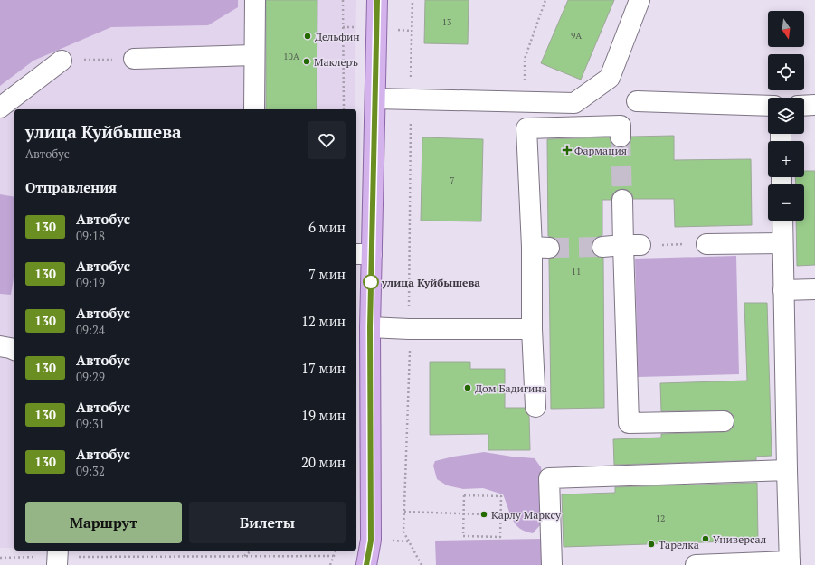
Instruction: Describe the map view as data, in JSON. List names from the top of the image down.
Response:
{
  "places": {
    "other": [
      "Дельфин",
      "Маклеръ",
      "улица Куйбышева",
      "Дом Бадигина",
      "Карлу Марксу",
      "Универсал",
      "Тарелка"
    ],
    "health": ["Фармация"]
  },
  "lines": ["bus line 130"],
  "house_numbers": [
    "13",
    "9А",
    "10А",
    "7",
    "11",
    "12"
  ],
  "north": "bottom",
  "page": {
    "map_buttons": ["+", "−"],
    "heading": [
      ["улица Куйбышева", "Автобус"],
      "Отправления"
    ],
    "list": [
      {
        "mark": "130",
        "name": "Автобус",
        "note": "09:18",
        "value": "6 мин"
      },
      {
        "mark": "130",
        "name": "Автобус",
        "note": "09:19",
        "value": "7 мин"
      },
      {
        "mark": "130",
        "name": "Автобус",
        "note": "09:24",
        "value": "12 мин"
      },
      {
        "mark": "130",
        "name": "Автобус",
        "note": "09:29",
        "value": "17 мин"
      },
      {
        "mark": "130",
        "name": "Автобус",
        "note": "09:31",
        "value": "19 мин"
      },
      {
        "mark": "130",
        "name": "Автобус",
        "note": "09:32",
        "value": "20 мин"
      }
    ],
    "buttons": ["Маршрут", "Билеты"]
  }
}
